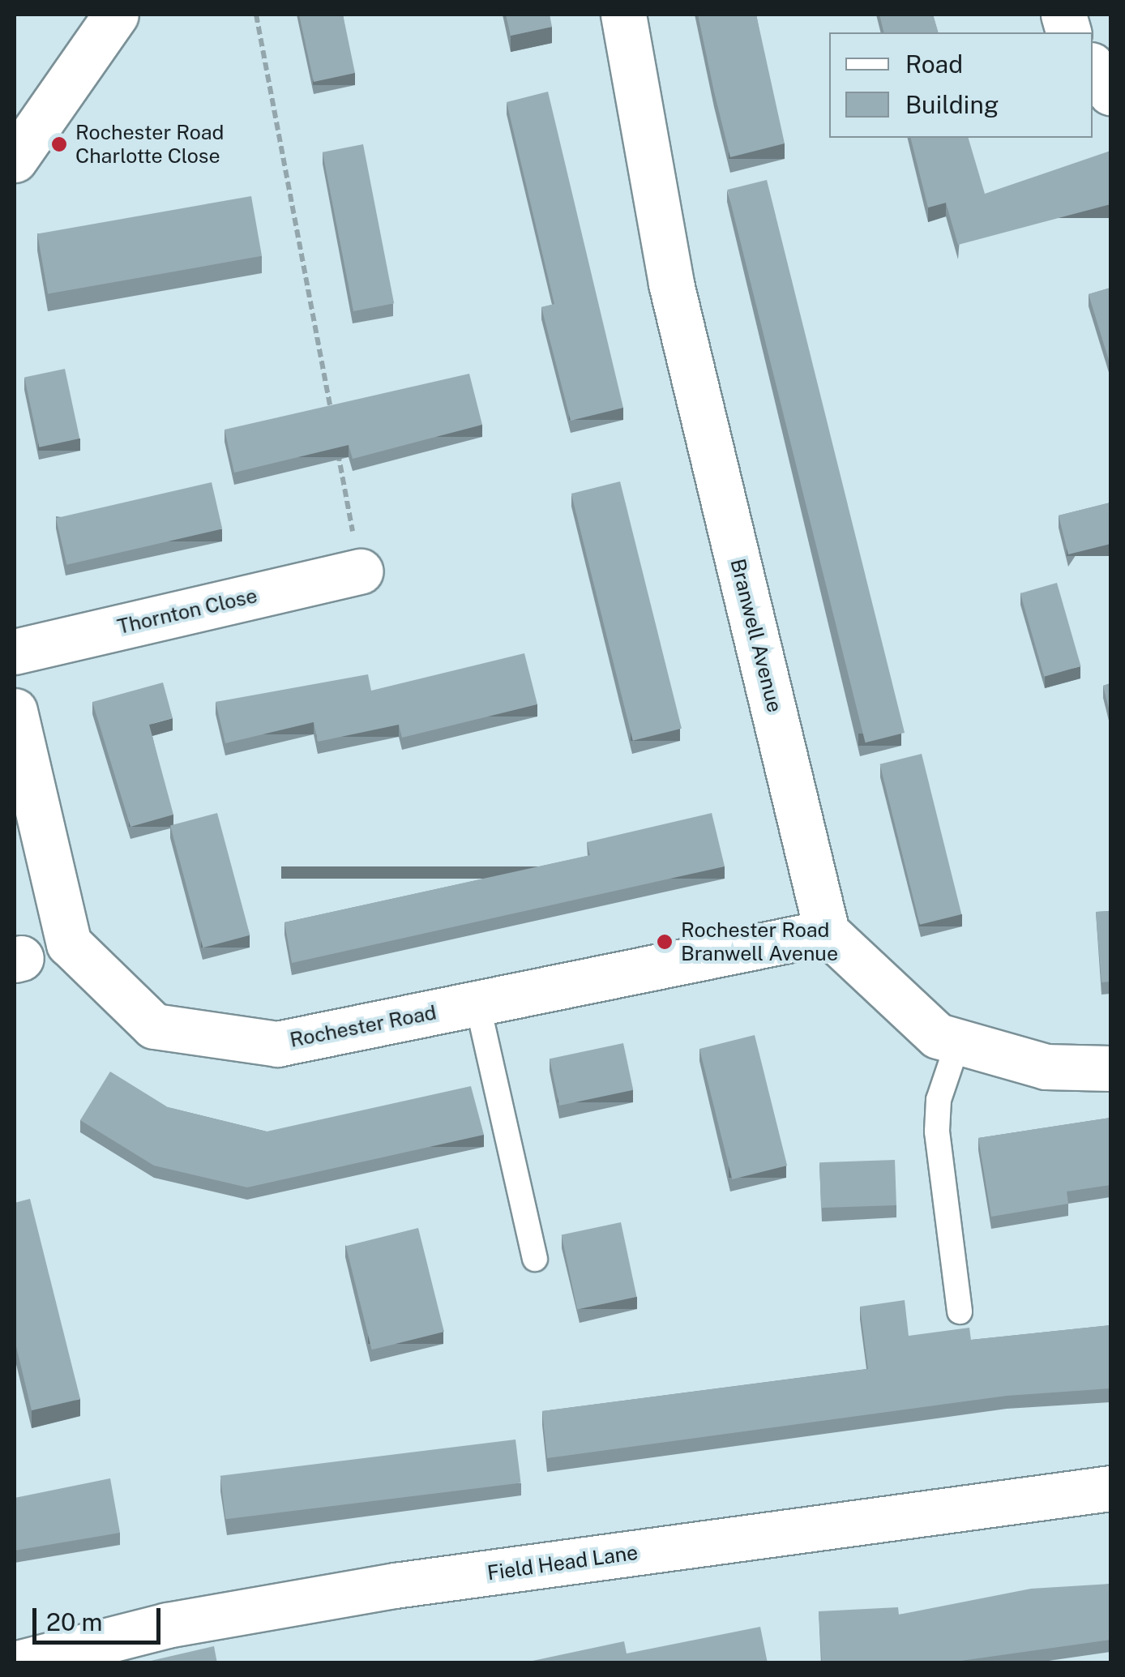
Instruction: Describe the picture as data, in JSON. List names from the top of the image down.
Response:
{
  "streets": {
    "street": [
      "Thornton Close",
      "Branwell Avenue",
      "Rochester Road",
      "Field Head Lane"
    ]
  },
  "crossings": [
    ["Branwell Avenue", "Rochester Road"]
  ],
  "places": ["Rochester Road Charlotte Close", "Rochester Road Branwell Avenue"],
  "legend": ["Road", "Building"],
  "scale_bar": "20 m"
}
